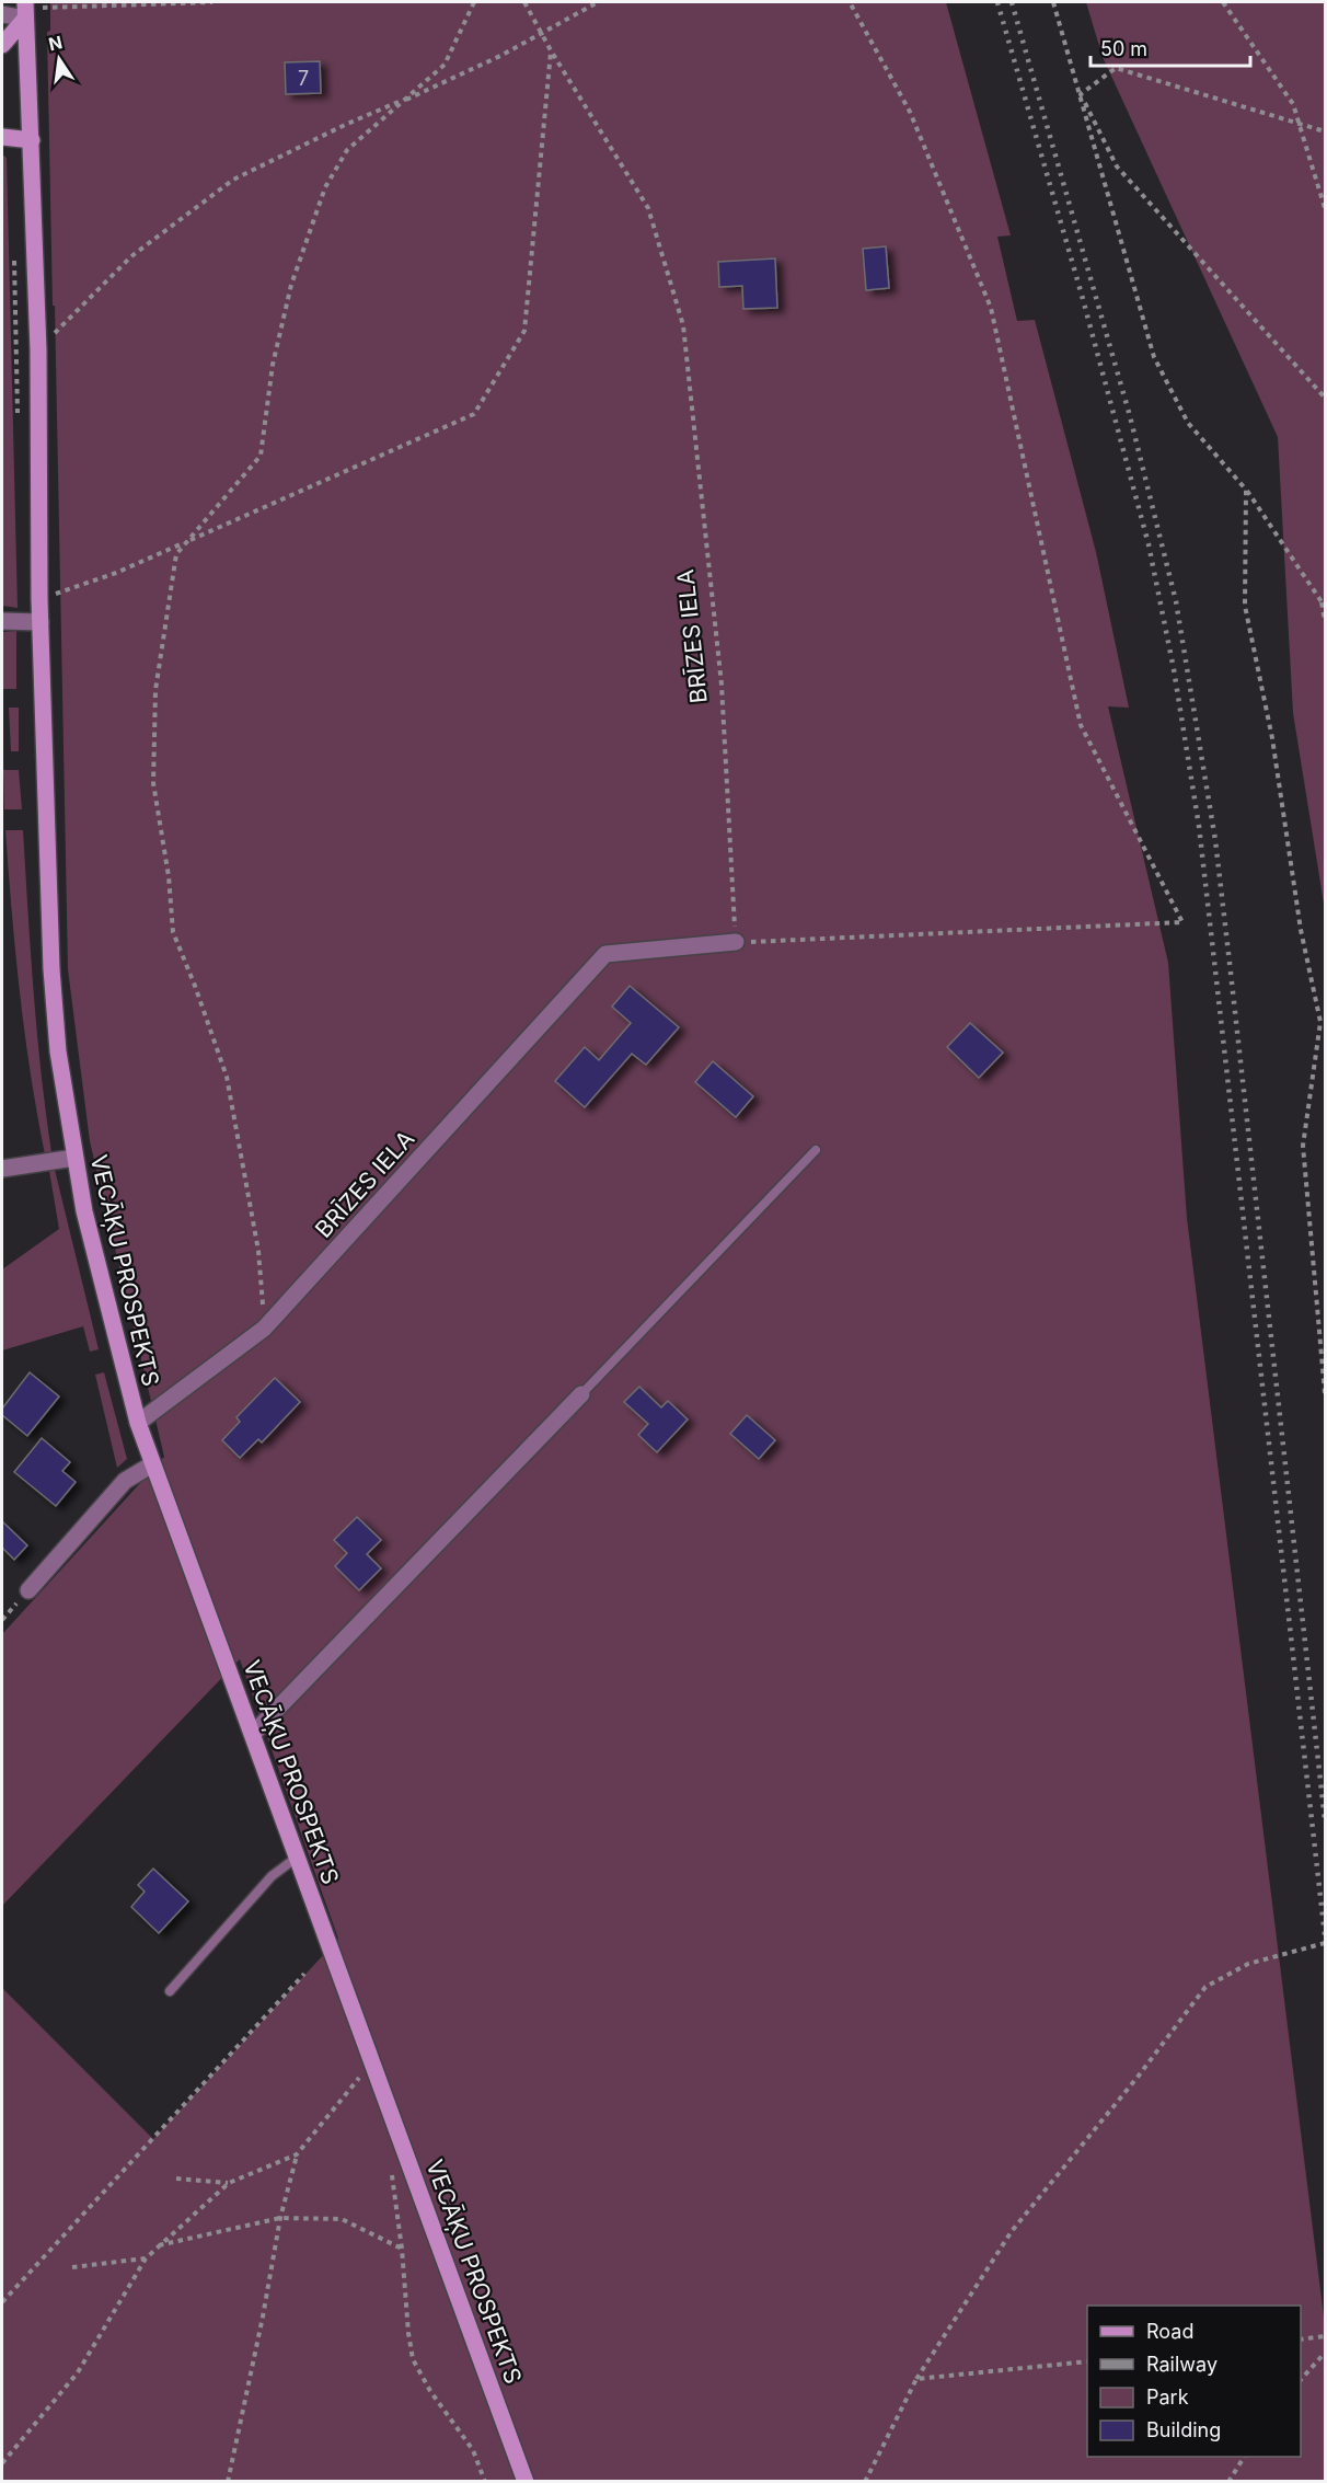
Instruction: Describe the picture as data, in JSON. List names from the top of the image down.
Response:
{
  "streets": {
    "main road": ["VECĀĶU PROSPEKTS"],
    "street": ["BRĪZES IELA"]
  },
  "crossings": [
    ["BRĪZES IELA", "VECĀĶU PROSPEKTS"]
  ],
  "house_numbers": ["7"],
  "legend": [
    "Road",
    "Railway",
    "Park",
    "Building"
  ],
  "scale_bar": "50 m",
  "north": "top"
}
